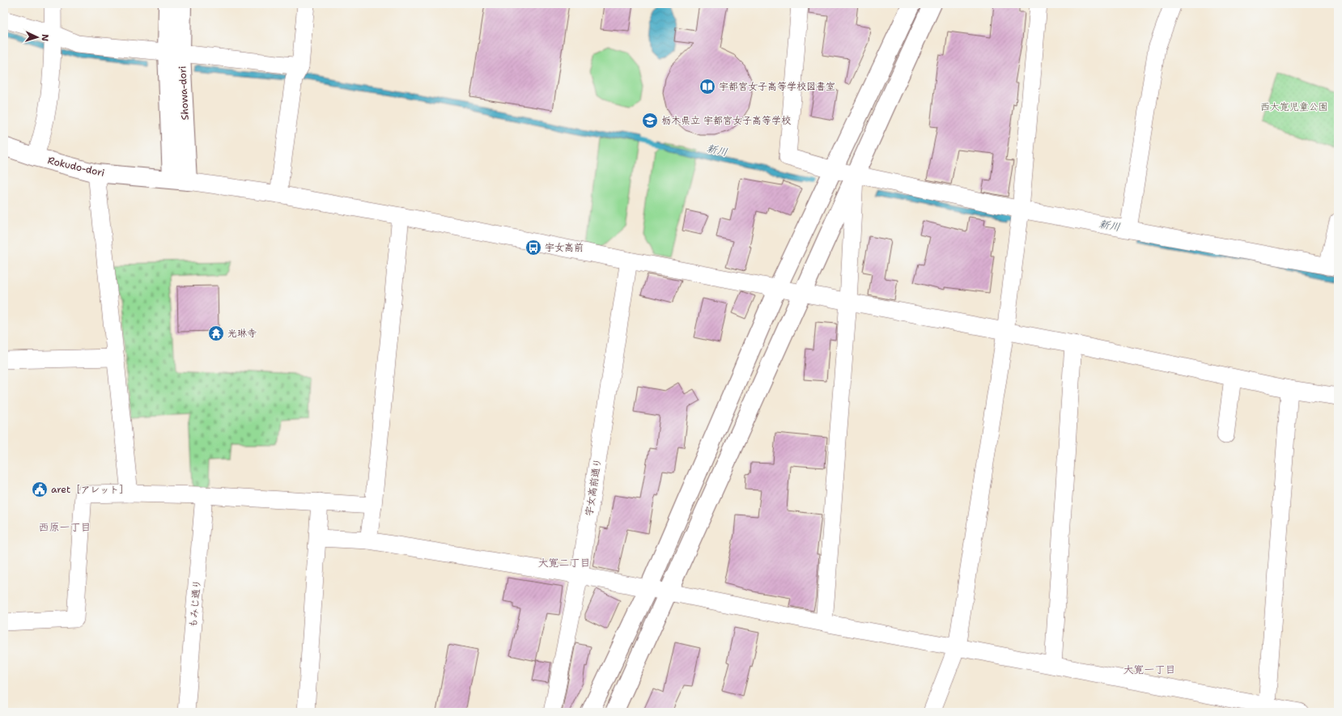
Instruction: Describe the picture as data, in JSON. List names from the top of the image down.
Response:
{
  "streets": {
    "street": [
      "Showa-dori",
      "Rokudo-dori",
      "宇女高前通り",
      "もみじ通り"
    ]
  },
  "crossings": [
    ["Showa-dori", "Rokudo-dori"]
  ],
  "districts": ["西原一丁目", "大寛二丁目", "大寛一丁目"],
  "water": ["新川"],
  "parks": ["西大寛児童公園"],
  "places": {
    "library": ["宇都宮女子高等学校図書室"],
    "school or university": ["栃木県立 宇都宮女子高等学校"],
    "bus stop": ["宇女高前"],
    "temple": ["光琳寺"],
    "public building": ["aret［アレット］"]
  },
  "north": "right"
}
